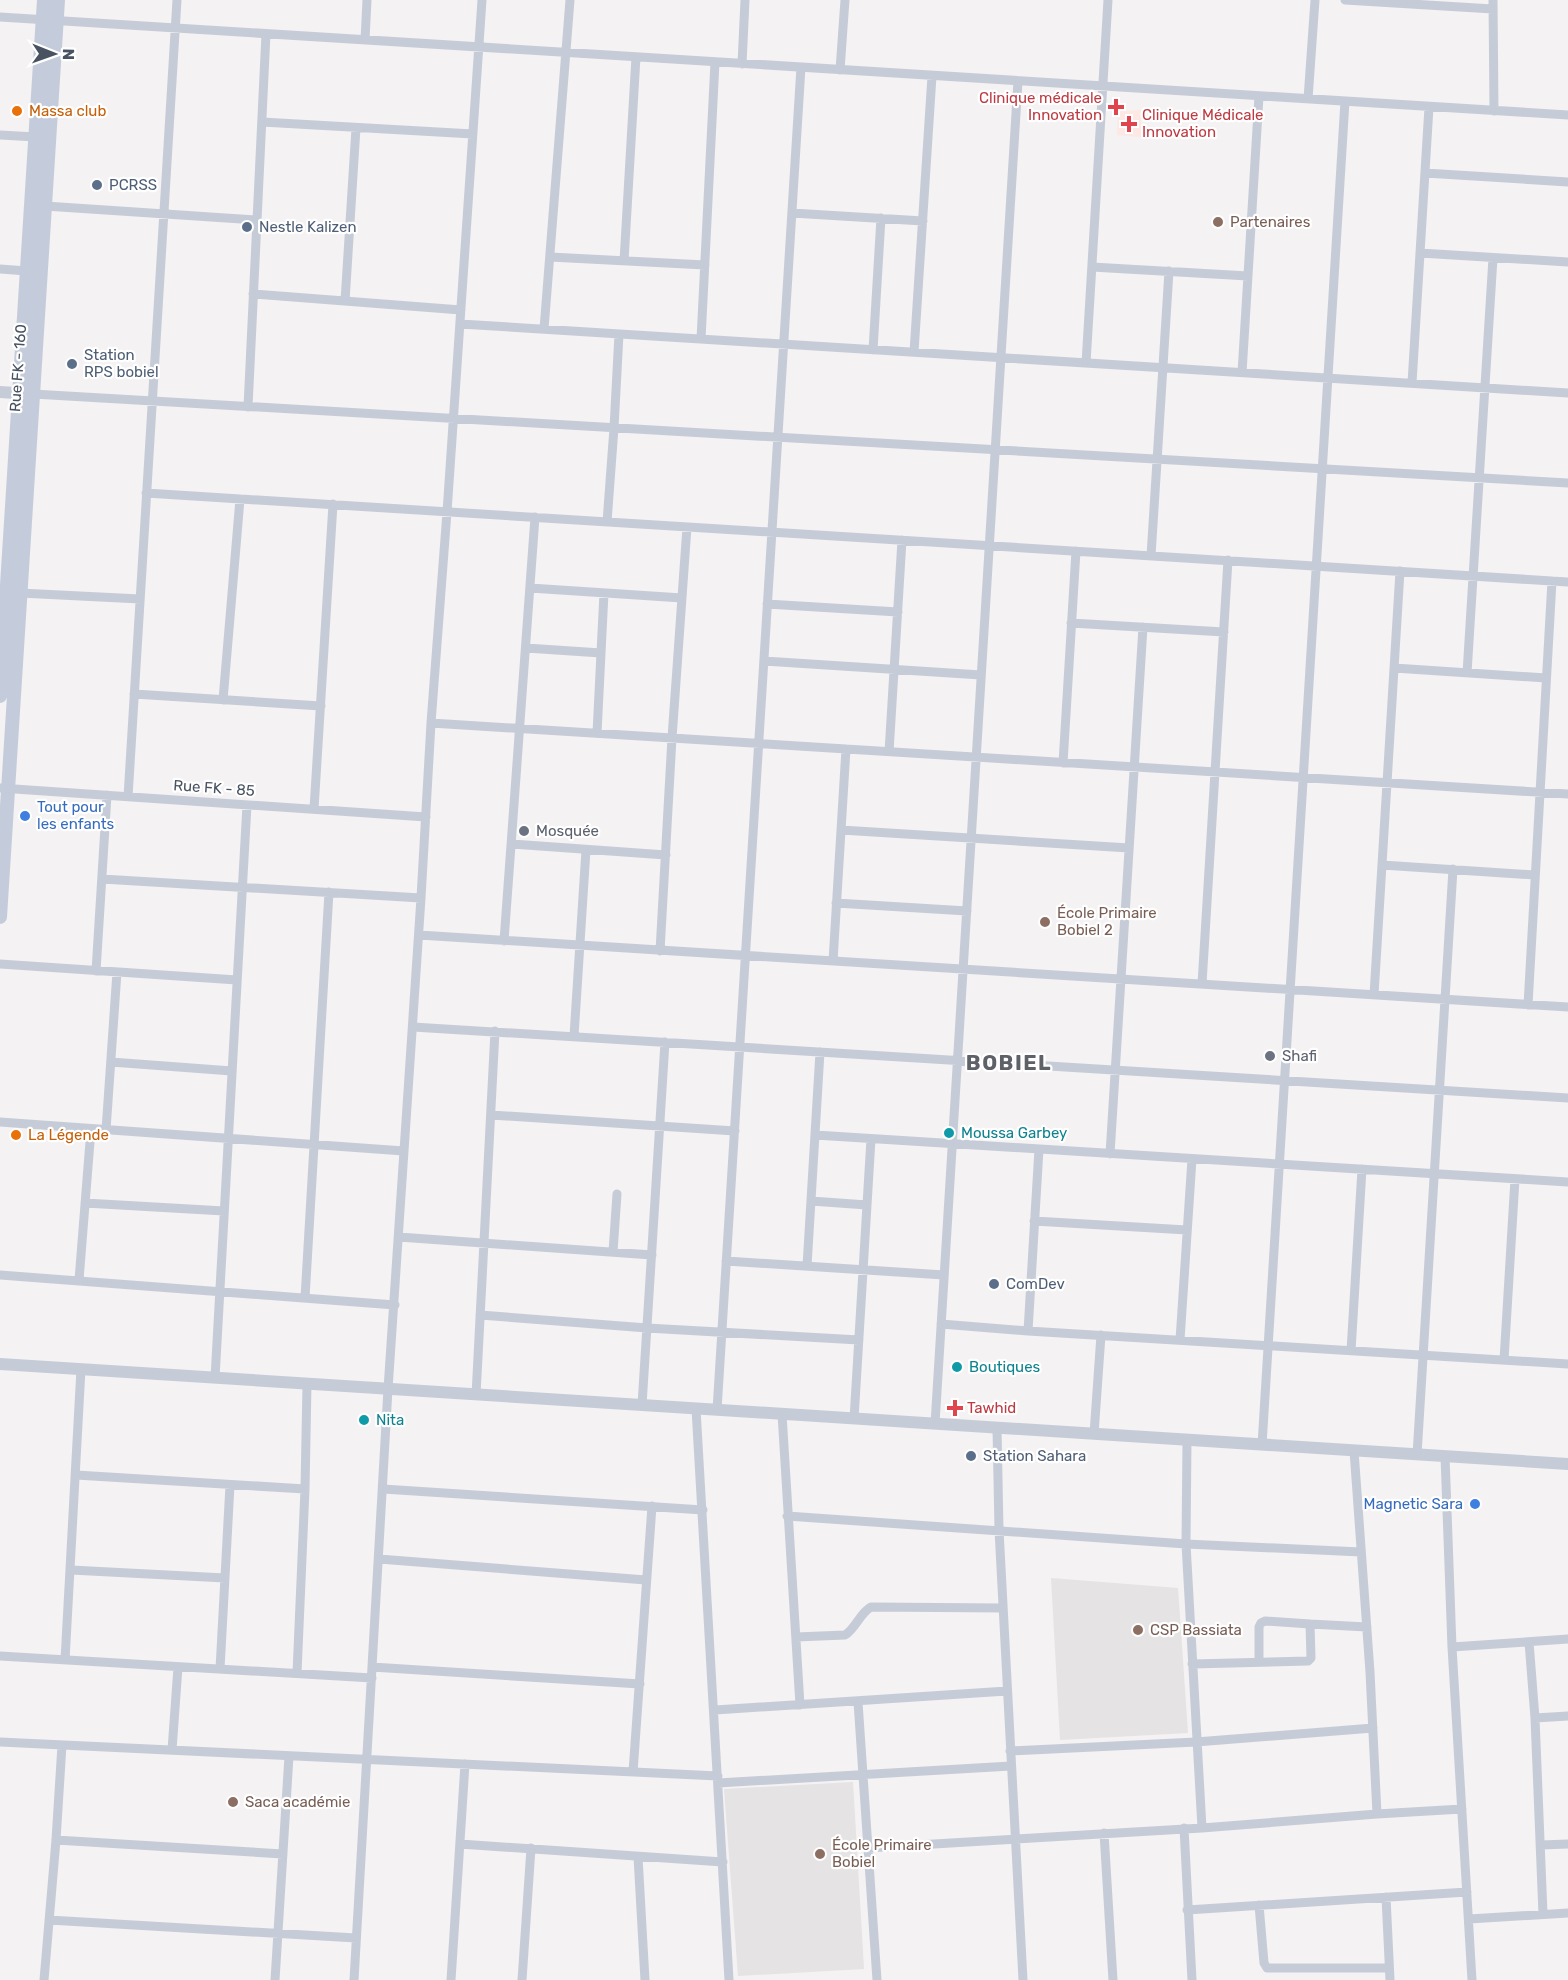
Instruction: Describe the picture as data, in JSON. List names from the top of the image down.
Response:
{
  "streets": {
    "main road": ["Rue FK - 160"],
    "street": ["Rue FK - 85"]
  },
  "crossings": [
    ["Rue FK - 160", "Rue FK - 85"]
  ],
  "districts": ["BOBIEL"],
  "places": {
    "health": ["Clinique médicale Innovation", "Clinique Médicale Innovation", "Tawhid"],
    "other": [
      "Massa club",
      "PCRSS",
      "Partenaires",
      "Nestle Kalizen",
      "Station RPS bobiel",
      "Tout pour les enfants",
      "Mosquée",
      "École Primaire Bobiel 2",
      "Shafi",
      "Moussa Garbey",
      "La Légende",
      "ComDev",
      "Boutiques",
      "Nita",
      "Station Sahara",
      "Magnetic Sara",
      "CSP Bassiata",
      "Saca académie",
      "École Primaire Bobiel"
    ]
  },
  "north": "right"
}
